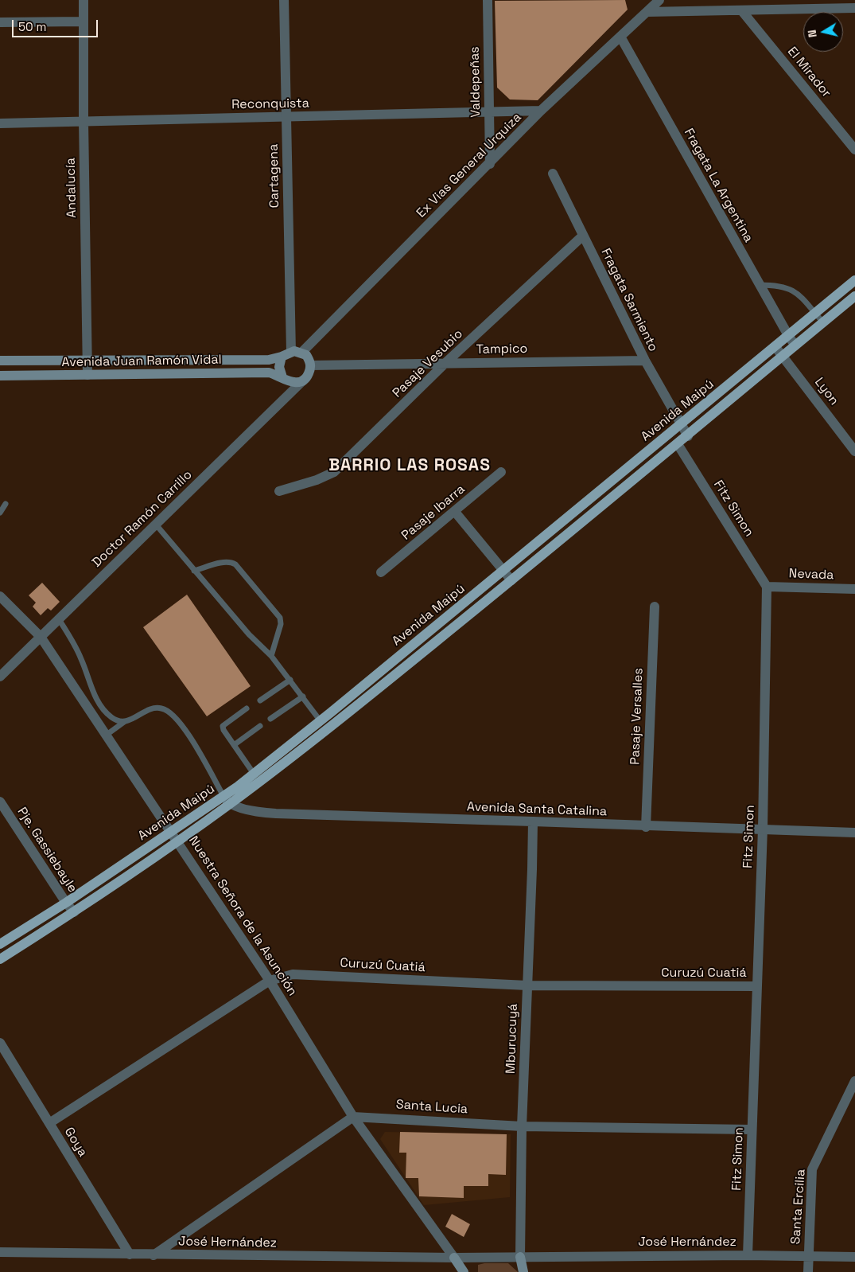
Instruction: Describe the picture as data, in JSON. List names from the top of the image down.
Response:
{
  "streets": {
    "main road": ["Avenida Juan Ramón Vidal", "Avenida Maipú"],
    "street": [
      "El Mirador",
      "Valdepeñas",
      "Reconquista",
      "Ex Vias General Urquiza",
      "Cartagena",
      "Fragata La Argentina",
      "Andalucía",
      "Fragata Sarmiento",
      "Tampico",
      "Pasaje Vesubio",
      "Lyon",
      "Fitz Simon",
      "Pasaje Ibarra",
      "Doctor Ramón Carrillo",
      "Nevada",
      "Pasaje Versalles",
      "Avenida Santa Catalina",
      "Pje. Gassiebayle",
      "Nuestra Señora de la Asunción",
      "Curuzú Cuatiá",
      "Mburucuyá",
      "Santa Lucia",
      "Goya",
      "Santa Ercilia",
      "José Hernández"
    ]
  },
  "crossings": [
    ["Valdepeñas", "Reconquista"],
    ["Valdepeñas", "Ex Vias General Urquiza"],
    ["Reconquista", "Ex Vias General Urquiza"],
    ["Reconquista", "Cartagena"],
    ["Reconquista", "Andalucía"],
    ["Ex Vias General Urquiza", "Cartagena"],
    ["Ex Vias General Urquiza", "Fragata La Argentina"],
    ["Ex Vias General Urquiza", "Tampico"],
    ["Ex Vias General Urquiza", "Avenida Juan Ramón Vidal"],
    ["Ex Vias General Urquiza", "Doctor Ramón Carrillo"],
    ["Cartagena", "Tampico"],
    ["Cartagena", "Avenida Juan Ramón Vidal"],
    ["Cartagena", "Doctor Ramón Carrillo"],
    ["Fragata La Argentina", "Avenida Maipú"],
    ["Andalucía", "Avenida Juan Ramón Vidal"],
    ["Fragata Sarmiento", "Tampico"],
    ["Fragata Sarmiento", "Pasaje Vesubio"],
    ["Fragata Sarmiento", "Avenida Maipú"],
    ["Tampico", "Avenida Juan Ramón Vidal"],
    ["Tampico", "Pasaje Vesubio"],
    ["Tampico", "Doctor Ramón Carrillo"],
    ["Avenida Juan Ramón Vidal", "Doctor Ramón Carrillo"],
    ["Lyon", "Avenida Maipú"],
    ["Avenida Maipú", "Fitz Simon"],
    ["Avenida Maipú", "Avenida Santa Catalina"],
    ["Avenida Maipú", "Pje. Gassiebayle"],
    ["Avenida Maipú", "Nuestra Señora de la Asunción"],
    ["Fitz Simon", "Nevada"],
    ["Fitz Simon", "Avenida Santa Catalina"],
    ["Fitz Simon", "Curuzú Cuatiá"],
    ["Fitz Simon", "Santa Lucia"],
    ["Fitz Simon", "José Hernández"],
    ["Doctor Ramón Carrillo", "Nuestra Señora de la Asunción"],
    ["Pasaje Versalles", "Avenida Santa Catalina"],
    ["Avenida Santa Catalina", "Mburucuyá"],
    ["Nuestra Señora de la Asunción", "Curuzú Cuatiá"],
    ["Nuestra Señora de la Asunción", "Santa Lucia"],
    ["Nuestra Señora de la Asunción", "José Hernández"],
    ["Curuzú Cuatiá", "Mburucuyá"],
    ["Curuzú Cuatiá", "Goya"],
    ["Mburucuyá", "Santa Lucia"],
    ["Mburucuyá", "José Hernández"],
    ["Goya", "José Hernández"],
    ["Santa Ercilia", "José Hernández"]
  ],
  "districts": ["BARRIO LAS ROSAS"],
  "scale_bar": "50 m",
  "north": "left"
}
